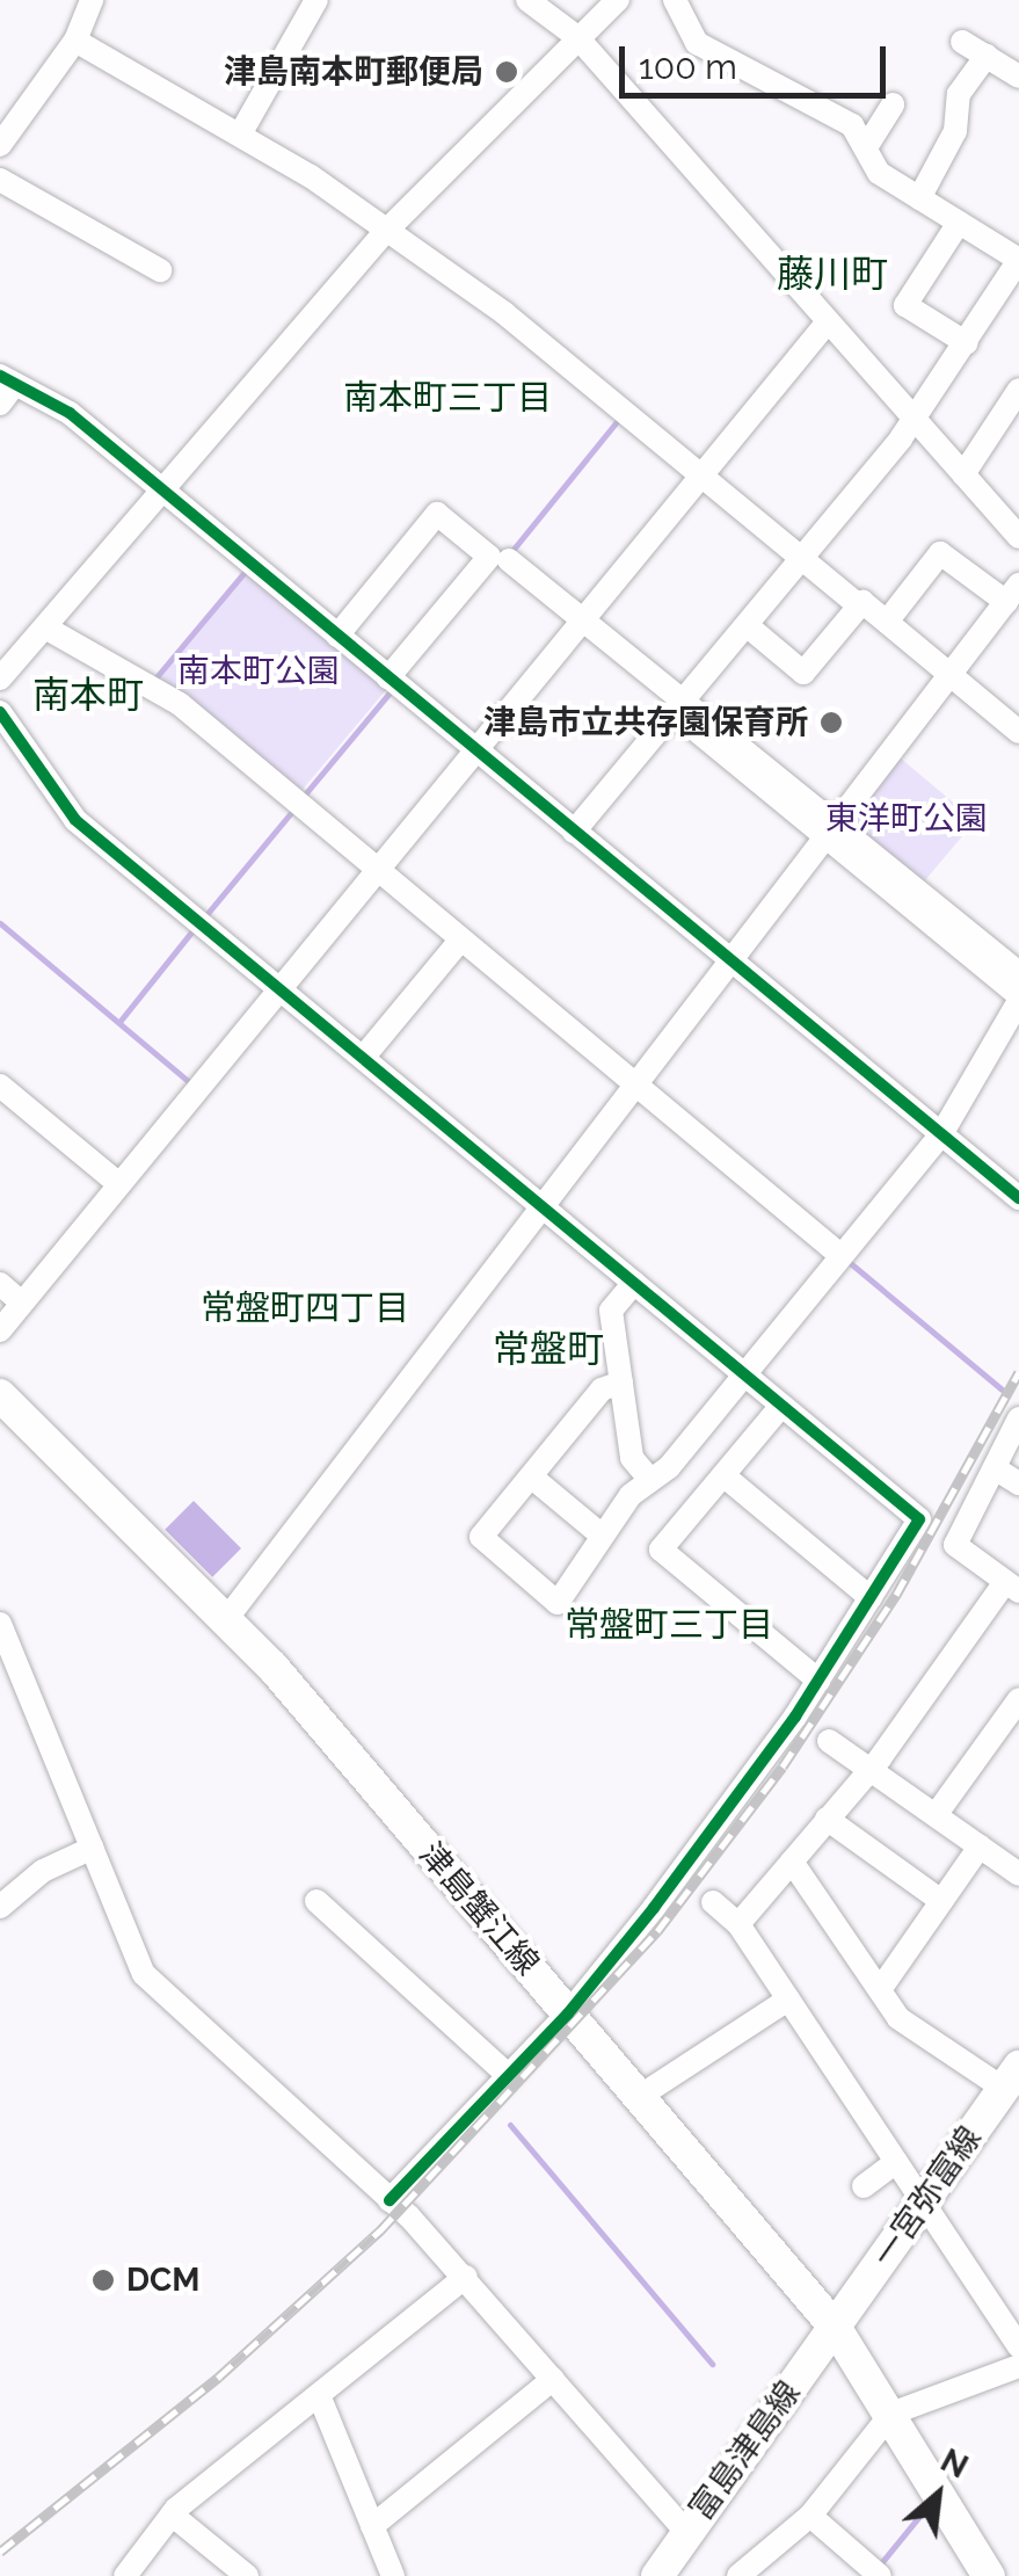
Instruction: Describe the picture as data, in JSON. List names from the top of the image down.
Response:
{
  "streets": {
    "main road": ["津島蟹江線", "一宮弥富線", "富島津島線"]
  },
  "crossings": [
    ["津島蟹江線", "一宮弥富線"],
    ["津島蟹江線", "富島津島線"],
    ["一宮弥富線", "富島津島線"]
  ],
  "districts": [
    "藤川町",
    "南本町三丁目",
    "南本町",
    "常盤町四丁目",
    "常盤町",
    "常盤町三丁目"
  ],
  "parks": ["南本町公園", "東洋町公園"],
  "places": ["津島南本町郵便局", "津島市立共存園保育所", "DCM"],
  "scale_bar": "100 m",
  "north": "top right"
}
